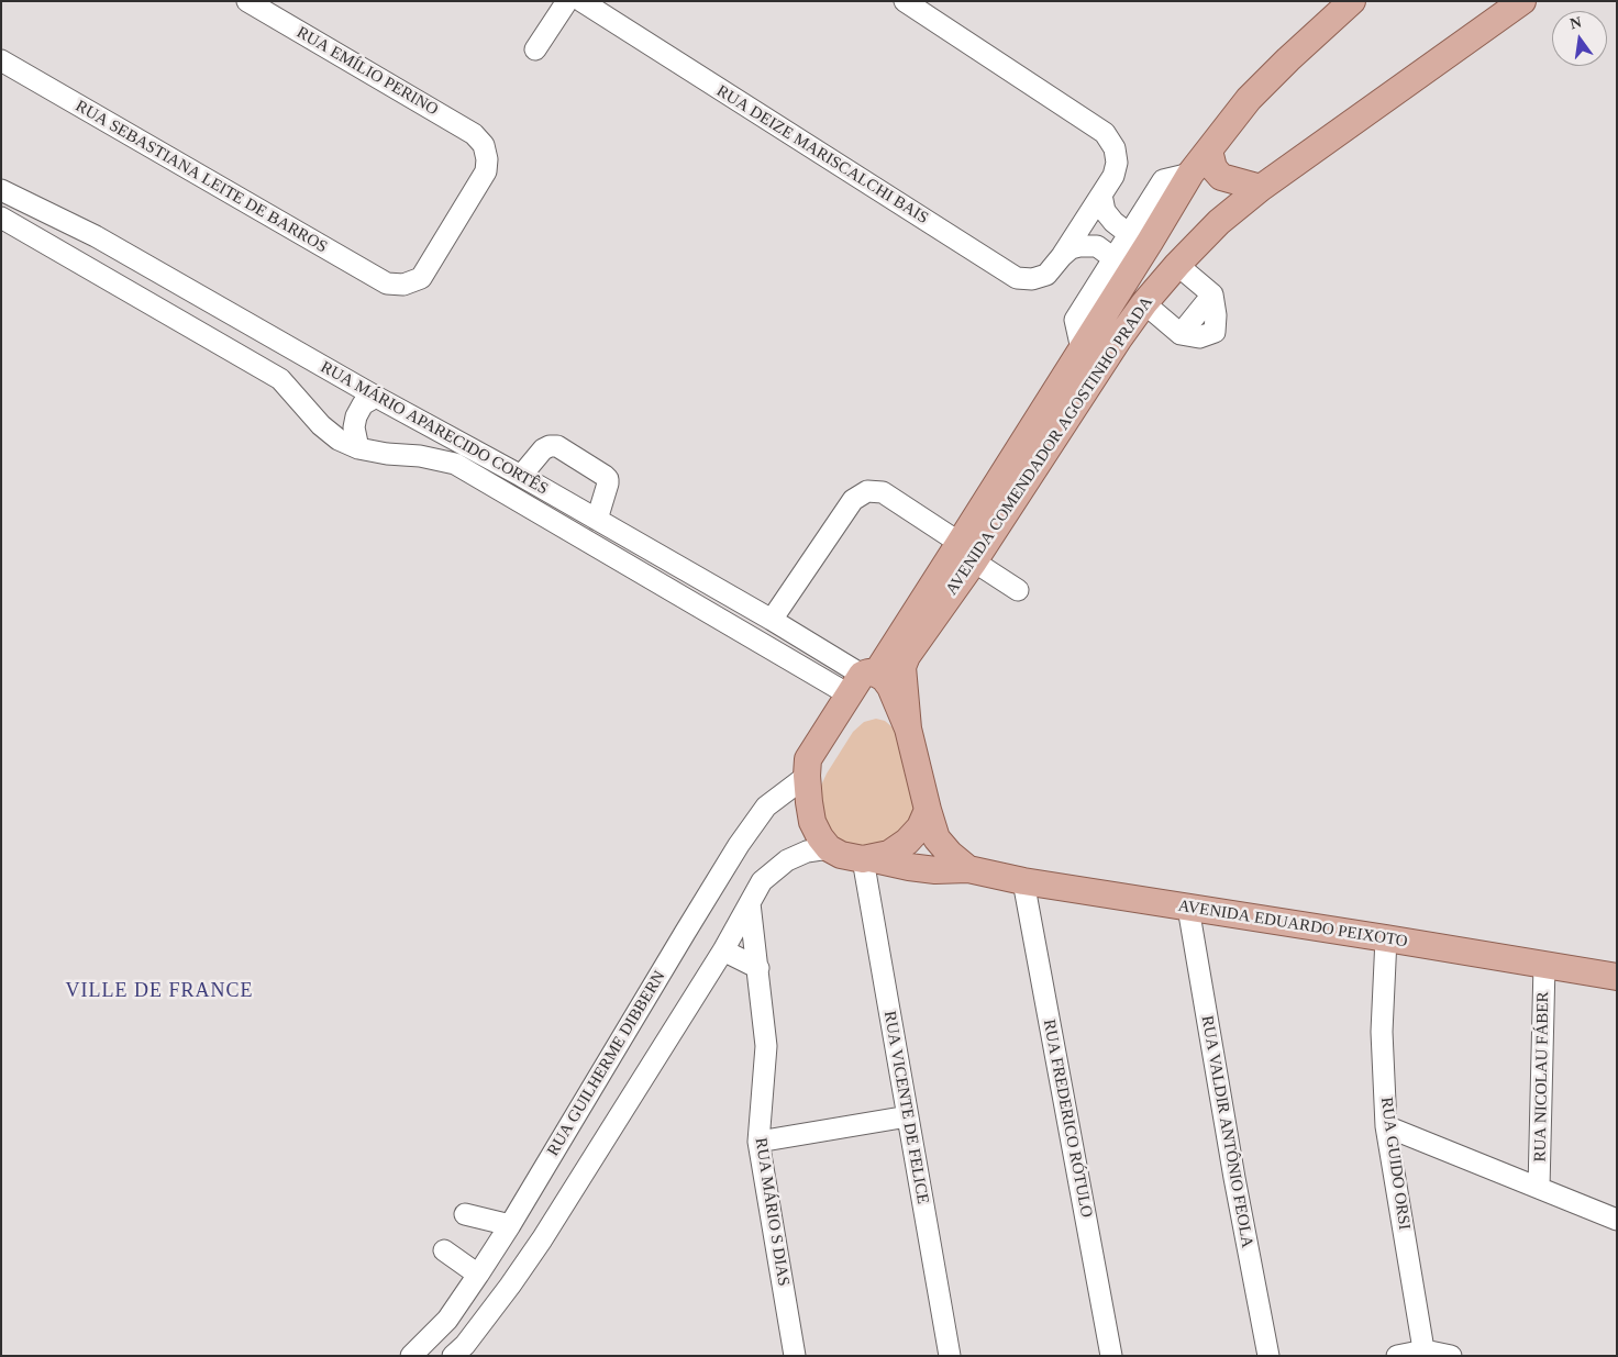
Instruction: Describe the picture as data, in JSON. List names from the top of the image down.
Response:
{
  "streets": {
    "main road": ["AVENIDA COMENDADOR AGOSTINHO PRADA", "AVENIDA EDUARDO PEIXOTO"],
    "street": [
      "RUA EMÍLIO PERINO",
      "RUA DEIZE MARISCALCHI BAIS",
      "RUA SEBASTIANA LEITE DE BARROS",
      "RUA MÁRIO APARECIDO CORTÊS",
      "RUA GUILHERME DIBBERN",
      "RUA NICOLAU FÁBER",
      "RUA VICENTE DE FELICE",
      "RUA FREDERICO RÓTULO",
      "RUA VALDIR ANTÔNIO FEOLA",
      "RUA GUIDO ORSI",
      "RUA MÁRIO S DIAS"
    ]
  },
  "crossings": [
    ["RUA EMÍLIO PERINO", "RUA SEBASTIANA LEITE DE BARROS"],
    ["RUA MÁRIO APARECIDO CORTÊS", "AVENIDA COMENDADOR AGOSTINHO PRADA"],
    ["RUA MÁRIO APARECIDO CORTÊS", "AVENIDA EDUARDO PEIXOTO"],
    ["RUA MÁRIO APARECIDO CORTÊS", "RUA GUILHERME DIBBERN"],
    ["RUA MÁRIO APARECIDO CORTÊS", "RUA VICENTE DE FELICE"],
    ["AVENIDA COMENDADOR AGOSTINHO PRADA", "AVENIDA EDUARDO PEIXOTO"],
    ["AVENIDA COMENDADOR AGOSTINHO PRADA", "RUA GUILHERME DIBBERN"],
    ["AVENIDA COMENDADOR AGOSTINHO PRADA", "RUA VICENTE DE FELICE"],
    ["AVENIDA EDUARDO PEIXOTO", "RUA GUILHERME DIBBERN"],
    ["AVENIDA EDUARDO PEIXOTO", "RUA NICOLAU FÁBER"],
    ["AVENIDA EDUARDO PEIXOTO", "RUA VICENTE DE FELICE"],
    ["AVENIDA EDUARDO PEIXOTO", "RUA FREDERICO RÓTULO"],
    ["AVENIDA EDUARDO PEIXOTO", "RUA VALDIR ANTÔNIO FEOLA"],
    ["AVENIDA EDUARDO PEIXOTO", "RUA GUIDO ORSI"],
    ["RUA GUILHERME DIBBERN", "RUA VICENTE DE FELICE"]
  ],
  "districts": ["VILLE DE FRANCE"],
  "north": "top"
}
